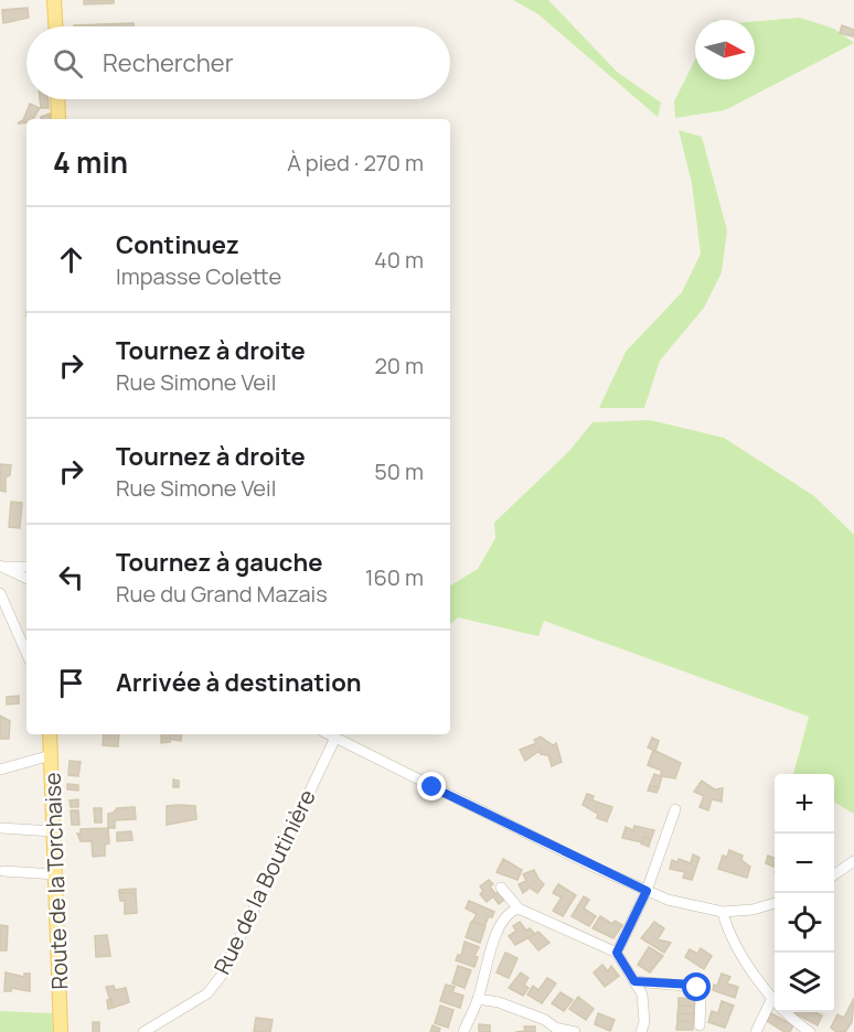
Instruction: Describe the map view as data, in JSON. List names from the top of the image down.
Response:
{
  "streets": {
    "main road": ["Route de la Torchaise"],
    "street": ["Rue de la Boutinière"]
  },
  "north": "right",
  "page": {
    "search": "Rechercher",
    "heading": ["4 min", "À pied · 270 m"],
    "list": [
      ["Continuez", "Impasse Colette", "40 m"],
      ["Tournez à droite", "Rue Simone Veil", "20 m"],
      ["Tournez à droite", "Rue Simone Veil", "50 m"],
      ["Tournez à gauche", "Rue du Grand Mazais", "160 m"],
      "Arrivée à destination"
    ],
    "map_buttons": ["+", "−"]
  }
}
